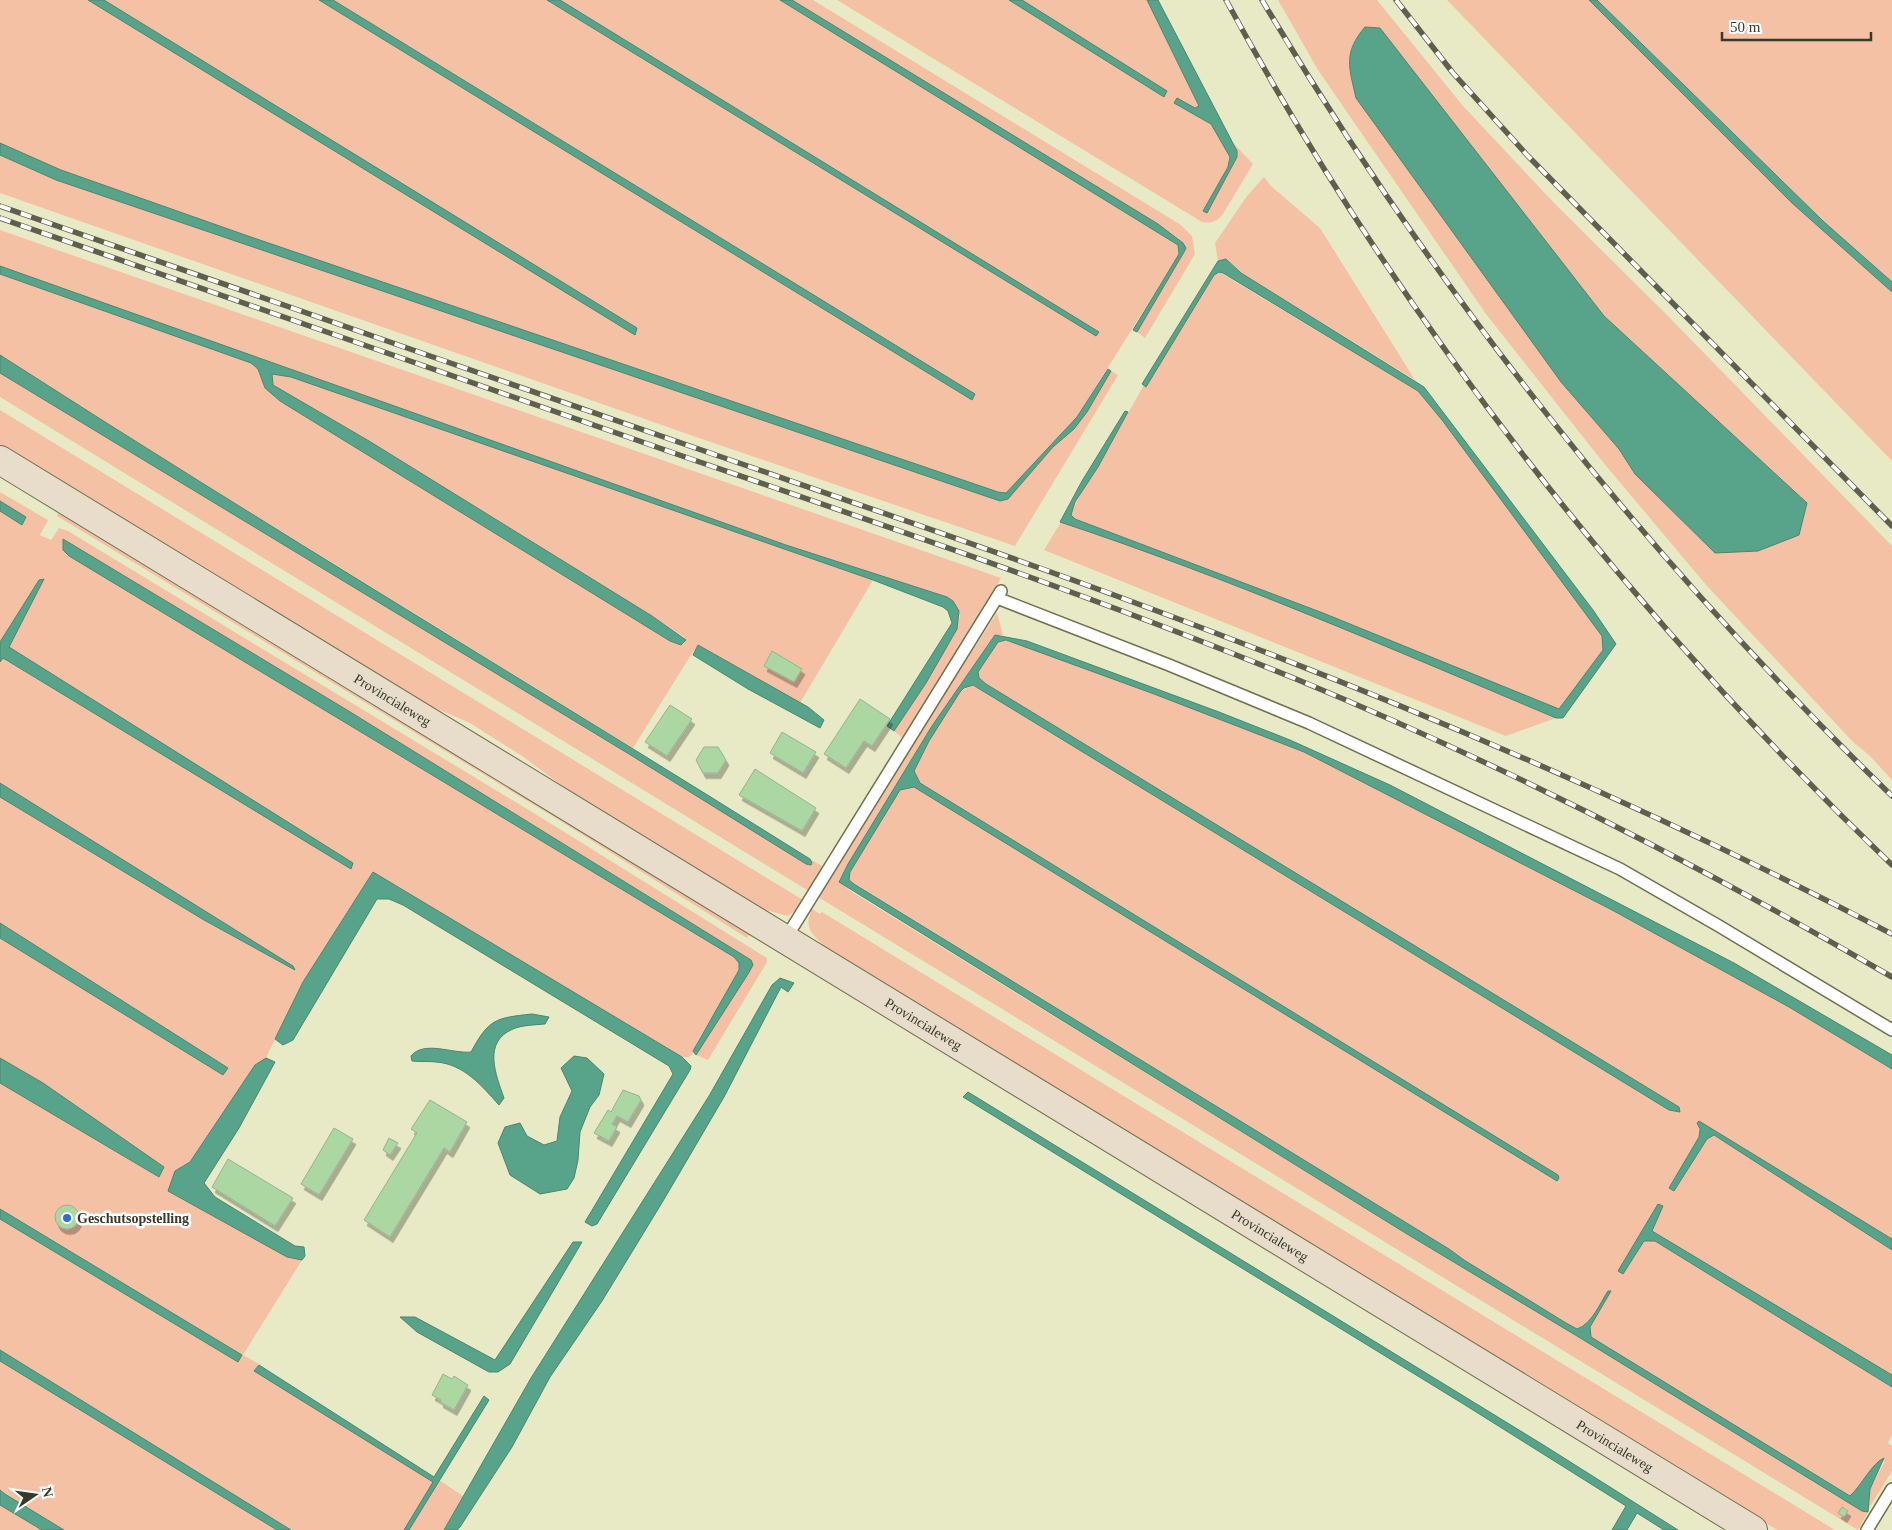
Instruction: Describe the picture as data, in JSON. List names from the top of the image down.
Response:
{
  "streets": {
    "main road": ["Provincialeweg"]
  },
  "places": ["Geschutsopstelling"],
  "scale_bar": "50 m",
  "north": "right"
}
